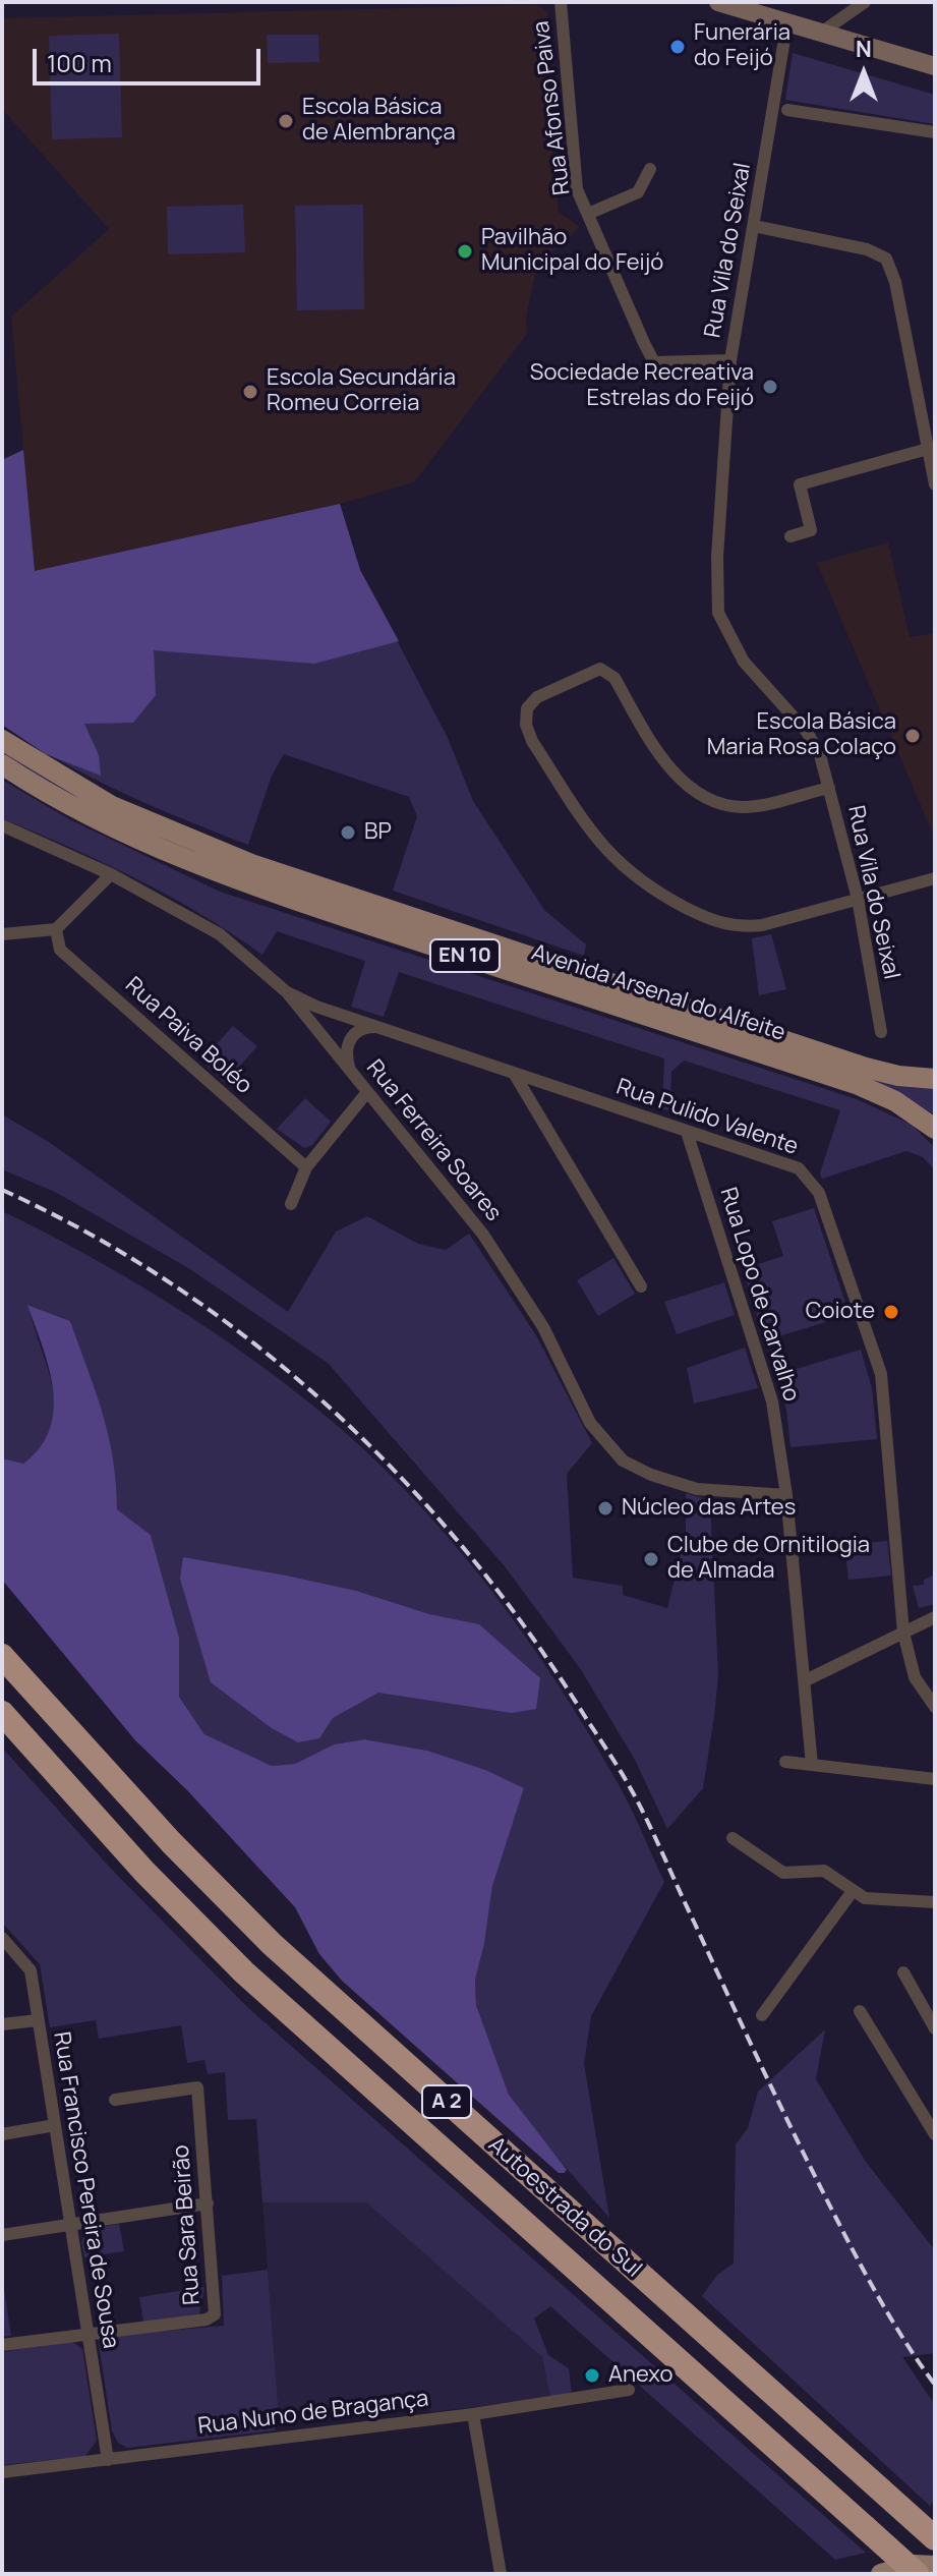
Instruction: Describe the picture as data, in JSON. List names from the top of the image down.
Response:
{
  "streets": {
    "highway": ["A 2", "Autoestrada do Sul"],
    "main road": ["EN 10", "Avenida Arsenal do Alfeite"],
    "street": [
      "Rua Afonso Paiva",
      "Rua Vila do Seixal",
      "Rua Paiva Boléo",
      "Rua Pulido Valente",
      "Rua Ferreira Soares",
      "Rua Lopo de Carvalho",
      "Rua Francisco Pereira de Sousa",
      "Rua Sara Beirão",
      "Rua Nuno de Bragança"
    ]
  },
  "crossings": [
    ["Rua Afonso Paiva", "Rua Vila do Seixal"],
    ["Rua Pulido Valente", "Rua Ferreira Soares"],
    ["Rua Pulido Valente", "Rua Lopo de Carvalho"],
    ["Rua Ferreira Soares", "Rua Lopo de Carvalho"],
    ["Rua Francisco Pereira de Sousa", "Rua Sara Beirão"],
    ["Rua Francisco Pereira de Sousa", "Rua Nuno de Bragança"]
  ],
  "places": [
    "Funerária do Feijó",
    "Escola Básica de Alembrança",
    "Pavilhão Municipal do Feijó",
    "Sociedade Recreativa Estrelas do Feijó",
    "Escola Secundária Romeu Correia",
    "Escola Básica Maria Rosa Colaço",
    "BP",
    "Coiote",
    "Núcleo das Artes",
    "Clube de Ornitilogia de Almada",
    "Anexo"
  ],
  "scale_bar": "100 m",
  "north": "top"
}
